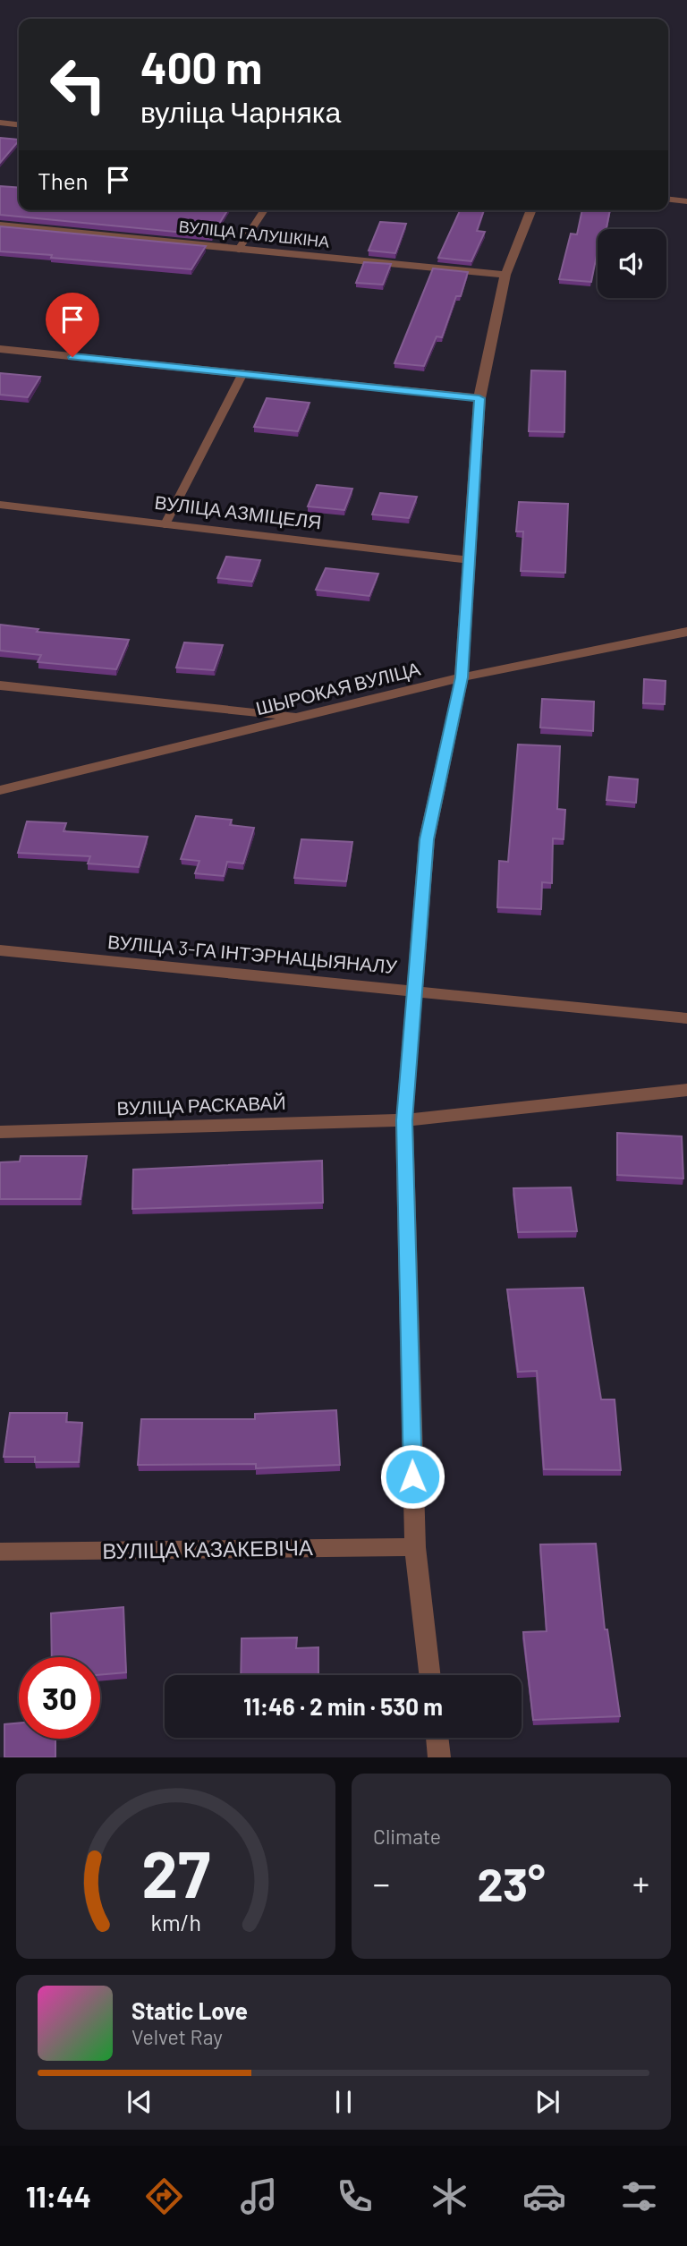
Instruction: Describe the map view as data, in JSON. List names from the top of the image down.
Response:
{
  "streets": {
    "street": [
      "ВУЛІЦА ГАЛУШКІНА",
      "ВУЛІЦА АЗМІЦЕЛЯ",
      "ШЫРОКАЯ ВУЛІЦА",
      "ВУЛІЦА 3-ГА ІНТЭРНАЦЫЯНАЛУ",
      "ВУЛІЦА РАСКАВАЙ",
      "ВУЛІЦА КАЗАКЕВІЧА"
    ]
  },
  "page": {
    "turn": ["400 m", "вуліца Чарняка"],
    "then": "Then",
    "limit": "30",
    "trip": "11:46 · 2 min · 530 m",
    "tile": "Climate",
    "heat": ["−", "23°", "+"],
    "song": ["Static Love", "Velvet Ray"],
    "tabs": "11:44",
    "gauge": ["27", "km/h"]
  }
}
